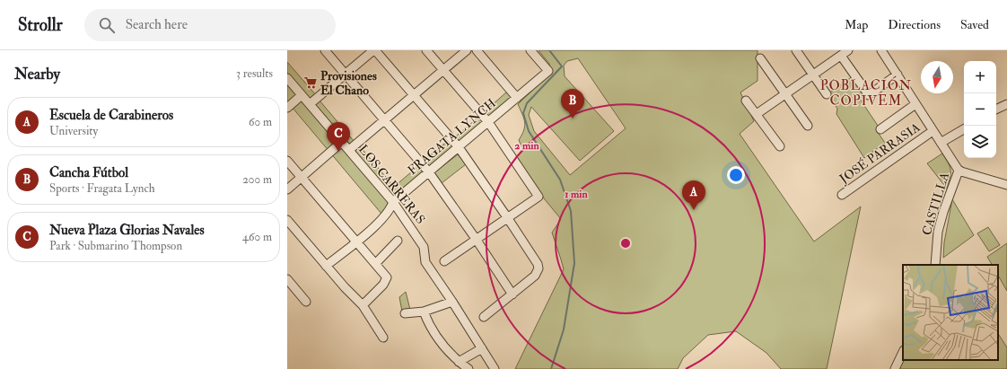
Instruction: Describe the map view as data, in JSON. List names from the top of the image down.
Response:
{
  "streets": {
    "street": [
      "FRAGATA LYNCH",
      "JOSÉ PARRASIA",
      "LOS CARRERAS",
      "CASTILLA"
    ]
  },
  "crossings": [
    ["FRAGATA LYNCH", "LOS CARRERAS"]
  ],
  "districts": ["POBLACIÓN COPIVEM"],
  "places": {
    "supermarket": ["Provisiones El Chano"]
  },
  "north": "bottom",
  "page": {
    "header": "Strollr",
    "search": "Search here",
    "nav": ["Map", "Directions", "Saved"],
    "heading": ["Nearby", "3 results"],
    "map_buttons": ["+", "−"],
    "pins": ["B", "C", "A"],
    "list": [
      {
        "mark": "A",
        "name": "Escuela de Carabineros",
        "note": "University",
        "value": "60 m"
      },
      {
        "mark": "B",
        "name": "Cancha Fútbol",
        "note": "Sports · Fragata Lynch",
        "value": "200 m"
      },
      {
        "mark": "C",
        "name": "Nueva Plaza Glorias Navales",
        "note": "Park · Submarino Thompson",
        "value": "460 m"
      }
    ]
  },
  "rings": ["2 min", "1 min"]
}
